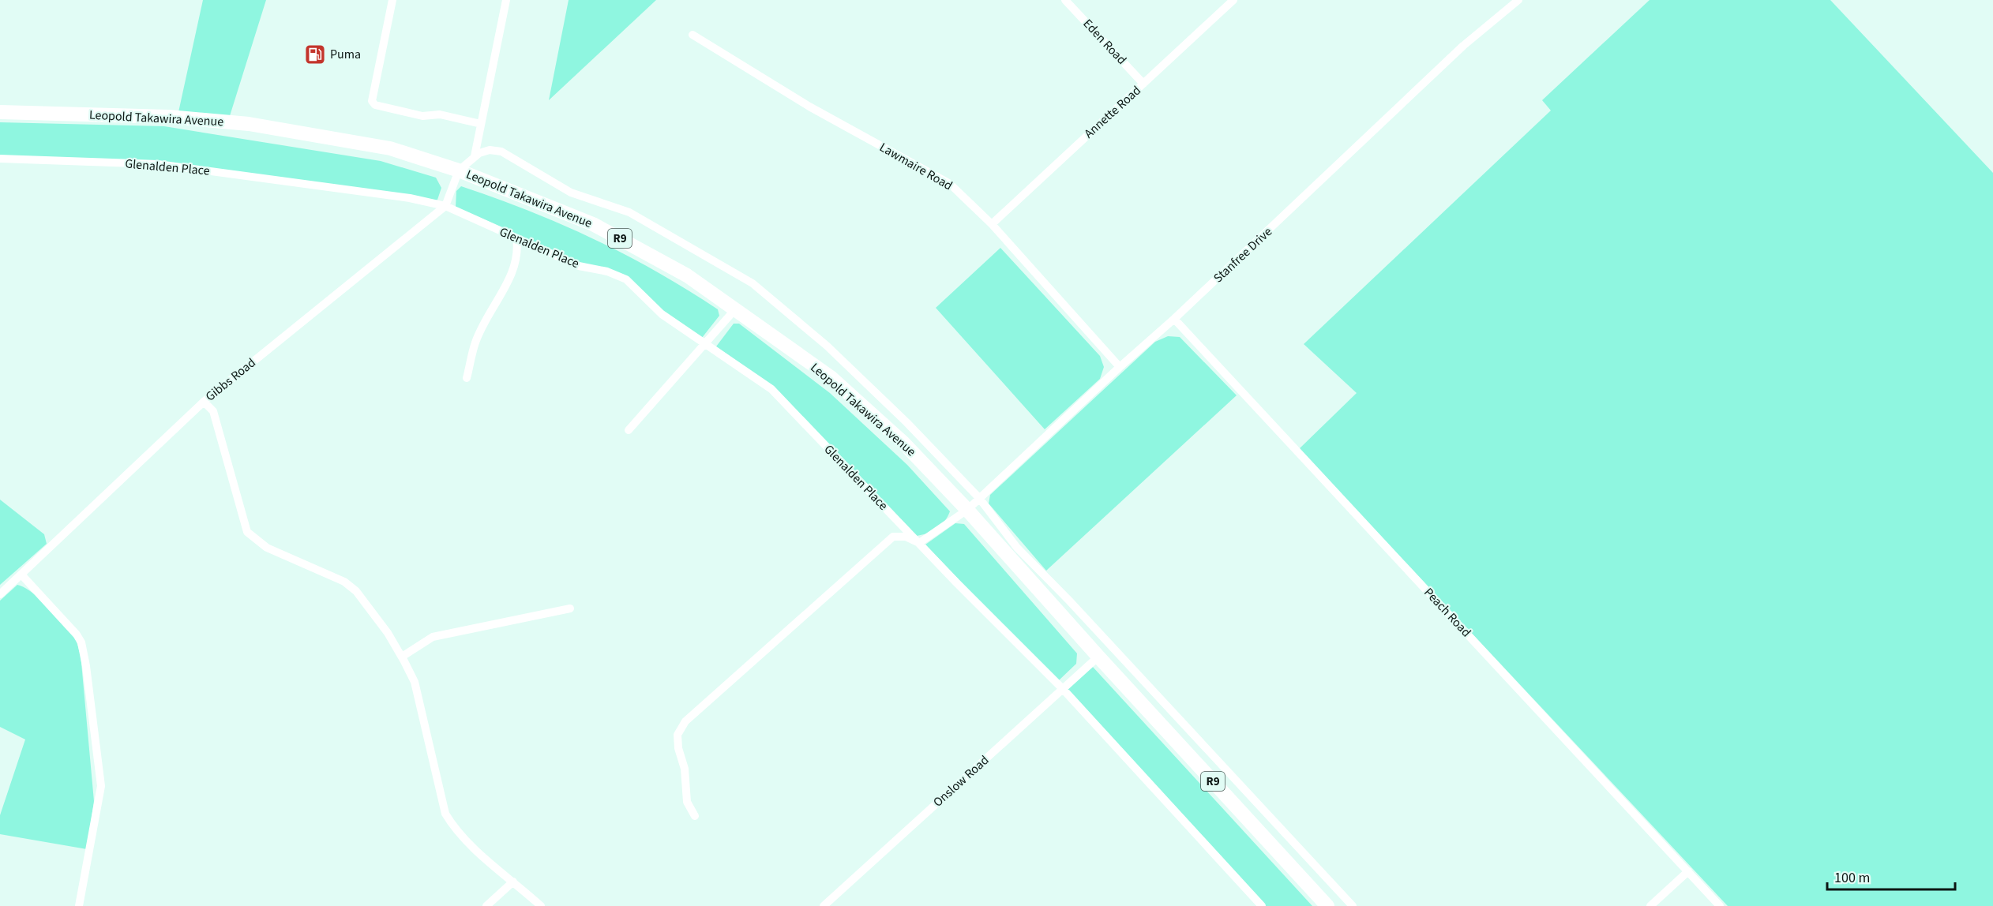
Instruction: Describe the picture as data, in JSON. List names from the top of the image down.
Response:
{
  "streets": {
    "highway": ["Leopold Takawira Avenue", "R9"],
    "street": [
      "Eden Road",
      "Annette Road",
      "Lawmaire Road",
      "Glenalden Place",
      "Stanfree Drive",
      "Gibbs Road",
      "Peach Road",
      "Onslow Road"
    ]
  },
  "crossings": [
    ["Eden Road", "Annette Road"],
    ["Annette Road", "Lawmaire Road"],
    ["Leopold Takawira Avenue", "R9"],
    ["Leopold Takawira Avenue", "Stanfree Drive"],
    ["Leopold Takawira Avenue", "Onslow Road"],
    ["Lawmaire Road", "Stanfree Drive"],
    ["Glenalden Place", "Stanfree Drive"],
    ["Glenalden Place", "Gibbs Road"],
    ["Glenalden Place", "Onslow Road"],
    ["R9", "Onslow Road"],
    ["Stanfree Drive", "Peach Road"]
  ],
  "places": {
    "fuel station": ["Puma"]
  },
  "scale_bar": "100 m"
}
